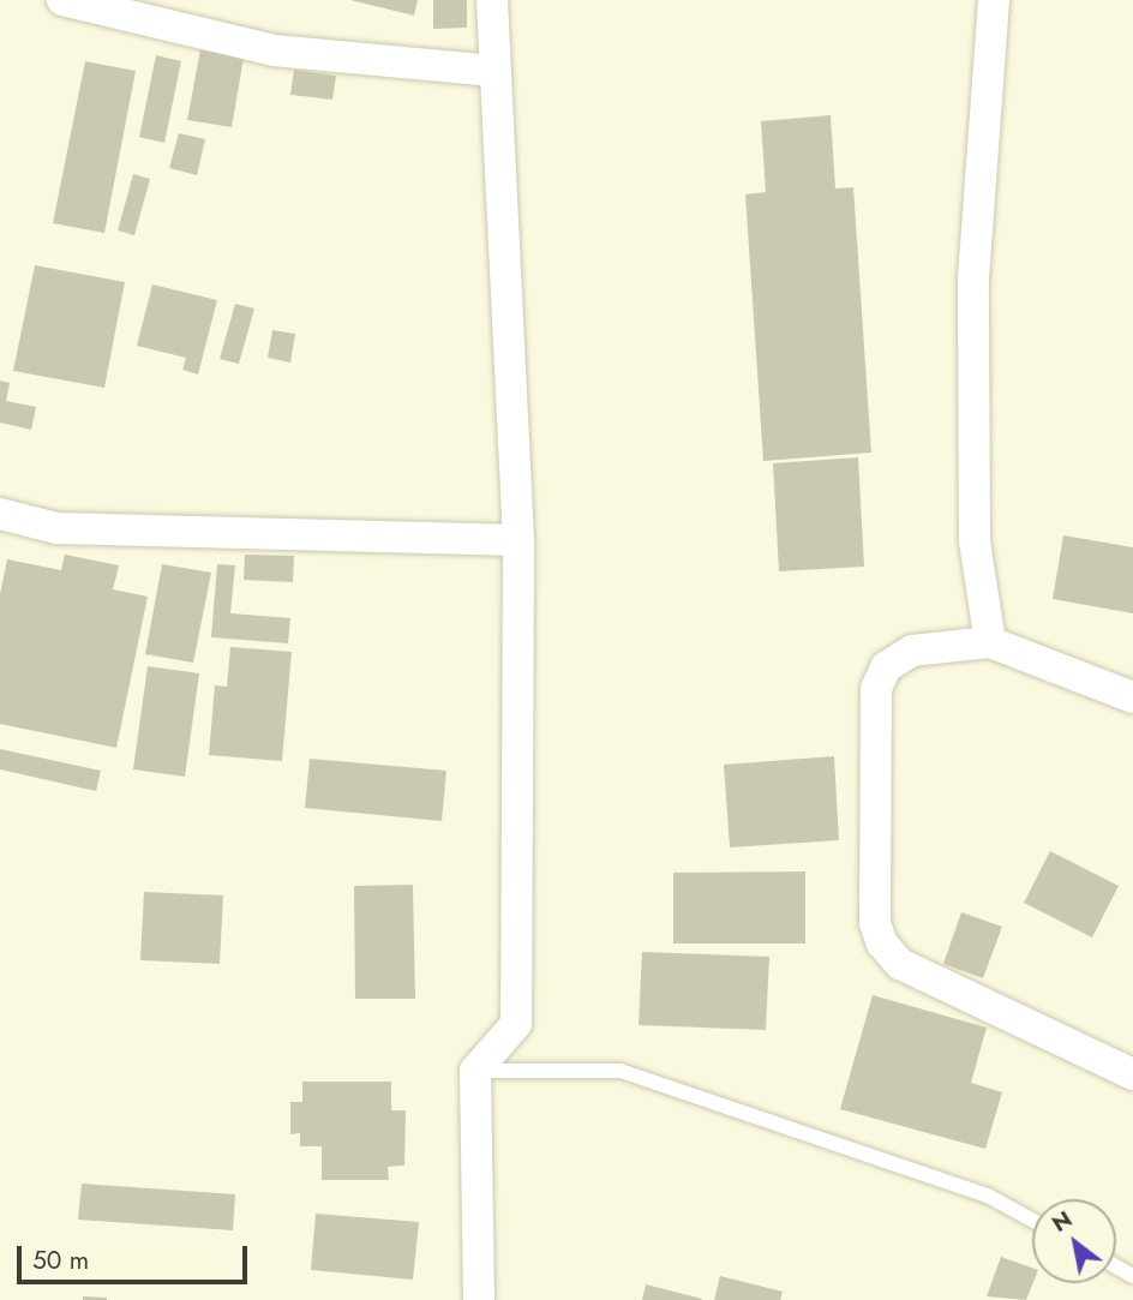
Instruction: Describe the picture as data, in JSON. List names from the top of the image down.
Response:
{
  "scale_bar": "50 m",
  "north": "top left"
}
